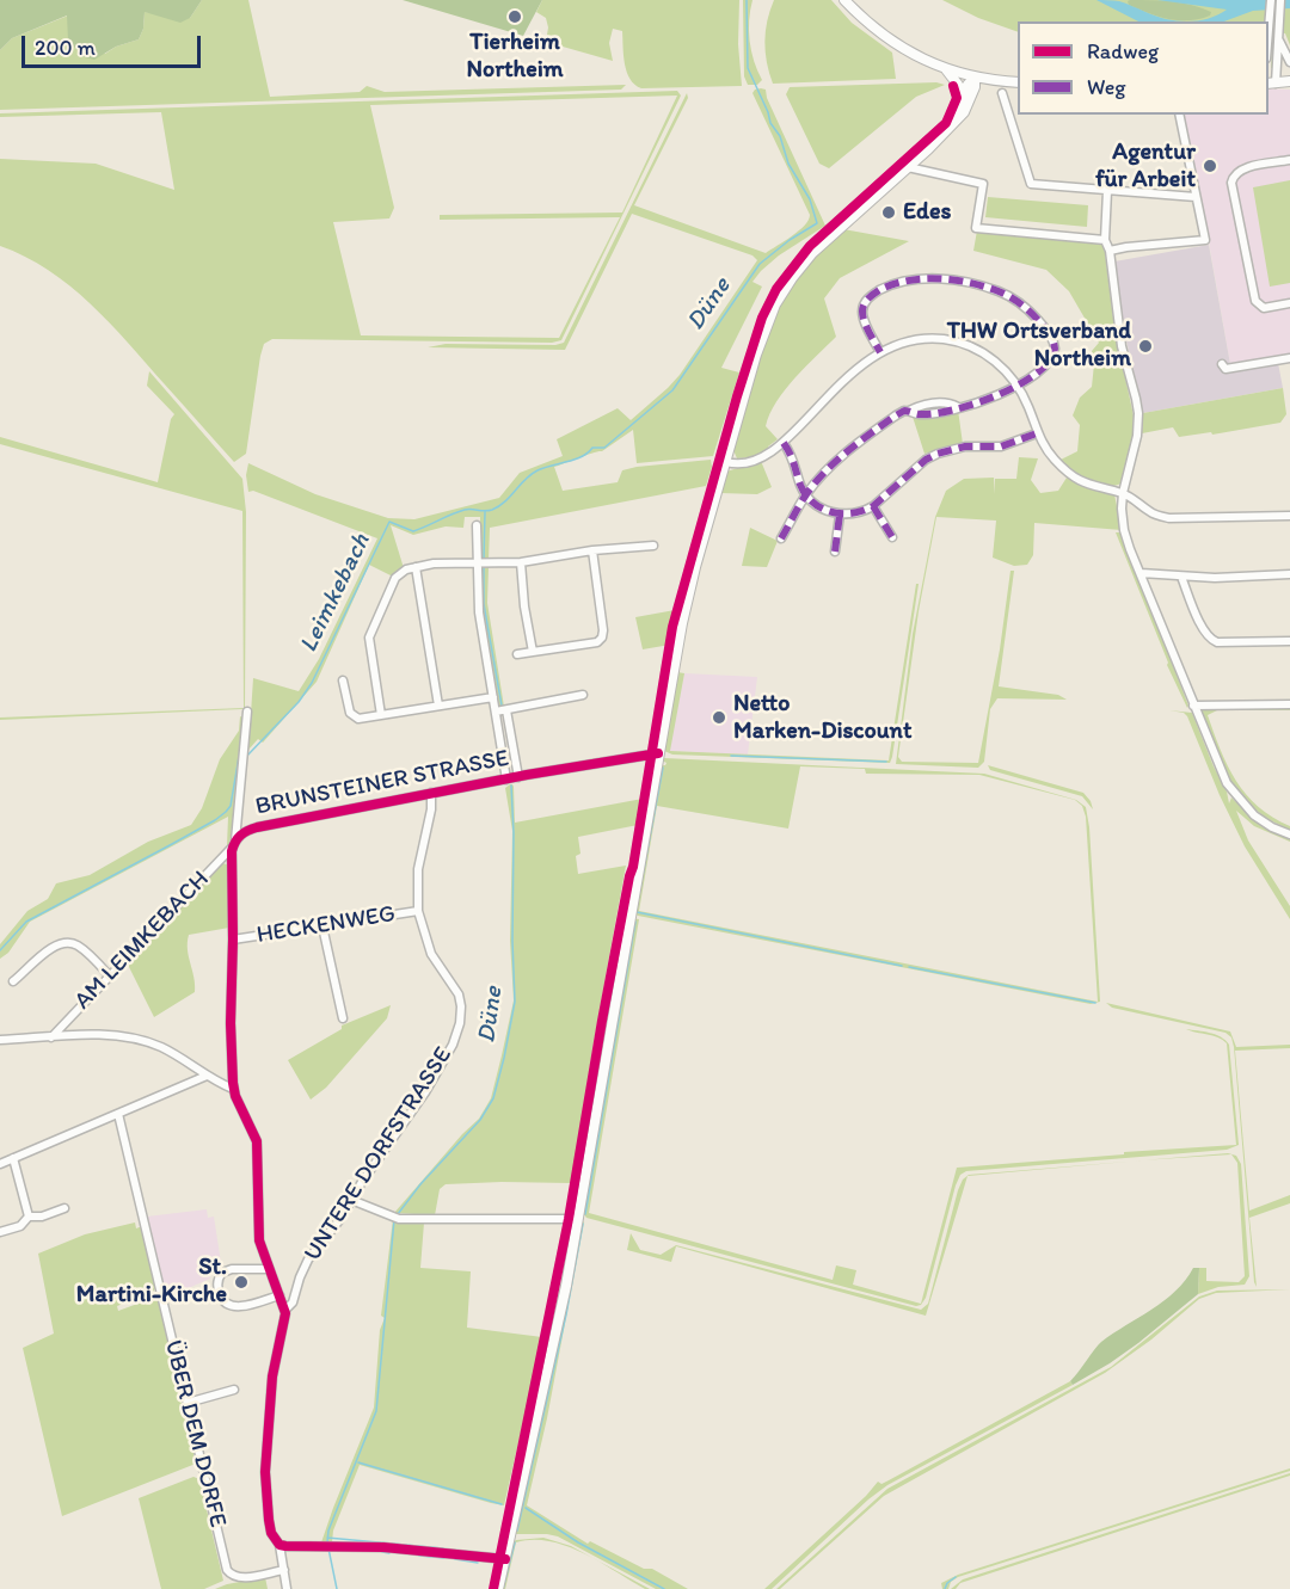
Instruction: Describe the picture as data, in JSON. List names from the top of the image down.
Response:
{
  "streets": {
    "street": [
      "BRUNSTEINER STRASSE",
      "HECKENWEG",
      "AM LEIMKEBACH",
      "UNTERE DORFSTRASSE",
      "ÜBER DEM DORFE"
    ]
  },
  "crossings": [
    ["BRUNSTEINER STRASSE", "AM LEIMKEBACH"],
    ["BRUNSTEINER STRASSE", "UNTERE DORFSTRASSE"],
    ["HECKENWEG", "UNTERE DORFSTRASSE"]
  ],
  "water": ["Düne", "Leimkebach"],
  "places": [
    "Tierheim Northeim",
    "Agentur für Arbeit",
    "Edes",
    "THW Ortsverband Northeim",
    "Netto Marken-Discount",
    "St. Martini-Kirche"
  ],
  "legend": ["Radweg", "Weg"],
  "scale_bar": "200 m"
}
